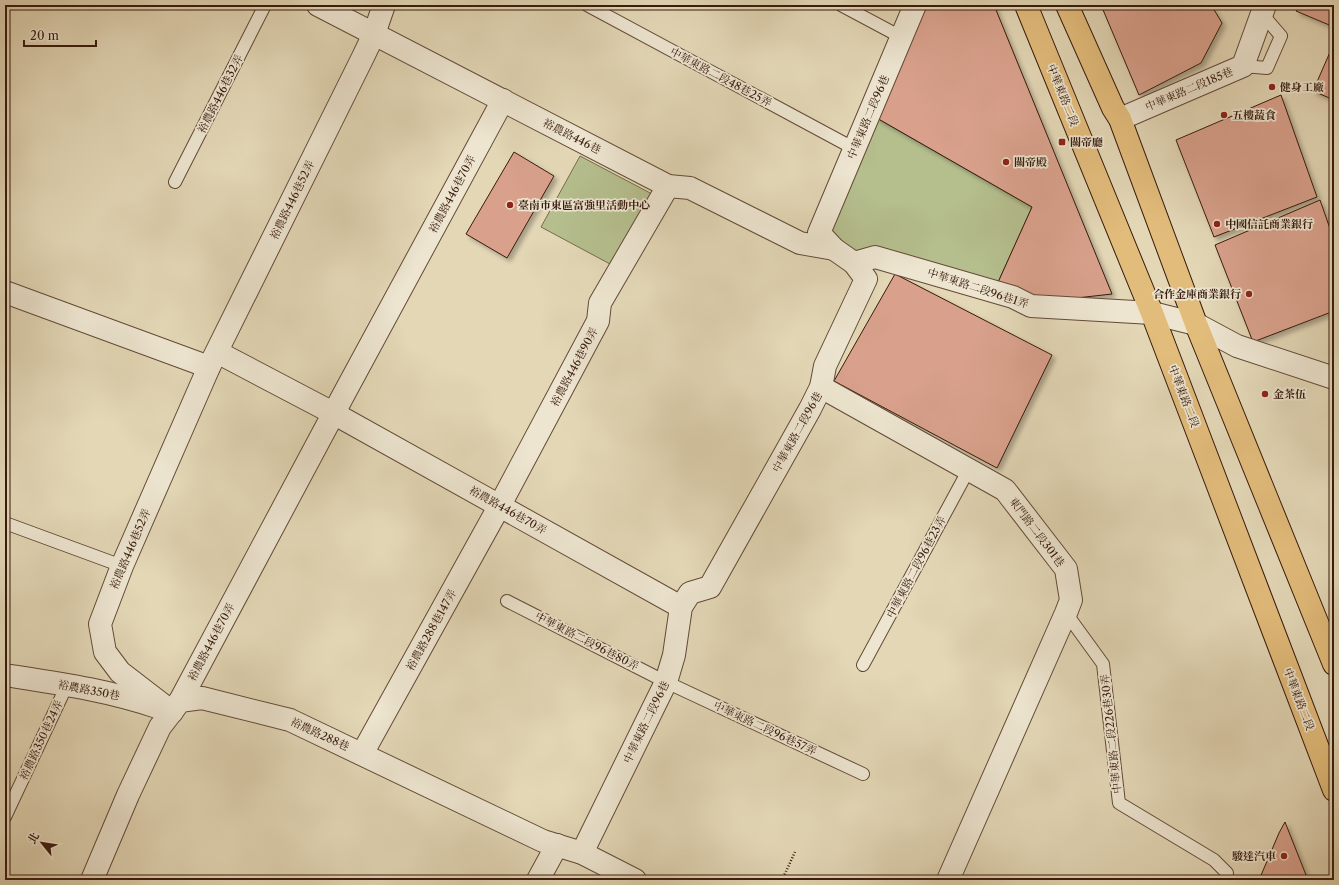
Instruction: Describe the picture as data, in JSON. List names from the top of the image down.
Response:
{
  "streets": {
    "main road": ["中華東路二段"],
    "street": [
      "中華東路二段185巷",
      "中華東路二段96巷",
      "裕農路446巷",
      "裕農路446巷70弄",
      "裕農路446巷52弄",
      "中華東路二段96巷1弄",
      "裕農路446巷90弄",
      "東門路二段301巷",
      "裕農路288巷147弄",
      "裕農路350巷",
      "裕農路288巷"
    ],
    "lane": [
      "中華東路二段48巷25弄",
      "裕農路446巷32弄",
      "中華東路二段96巷23弄",
      "中華東路二段96巷80弄",
      "中華東路二段96巷57弄",
      "中華東路二段226巷30弄",
      "裕農路350巷24弄"
    ]
  },
  "crossings": [
    ["中華東路二段48巷25弄", "中華東路二段96巷"],
    ["中華東路二段", "中華東路二段96巷1弄"],
    ["中華東路二段96巷", "裕農路446巷"],
    ["中華東路二段96巷", "裕農路446巷70弄"],
    ["中華東路二段96巷", "中華東路二段96巷1弄"],
    ["中華東路二段96巷", "東門路二段301巷"],
    ["中華東路二段96巷", "中華東路二段96巷80弄"],
    ["中華東路二段96巷", "中華東路二段96巷57弄"],
    ["中華東路二段96巷", "裕農路288巷"],
    ["裕農路446巷", "裕農路446巷70弄"],
    ["裕農路446巷", "裕農路446巷52弄"],
    ["裕農路446巷", "裕農路446巷90弄"],
    ["裕農路446巷70弄", "裕農路446巷52弄"],
    ["裕農路446巷70弄", "裕農路446巷90弄"],
    ["裕農路446巷70弄", "裕農路288巷147弄"],
    ["裕農路446巷70弄", "裕農路350巷"],
    ["裕農路446巷70弄", "裕農路288巷"],
    ["裕農路446巷52弄", "裕農路350巷"],
    ["裕農路446巷52弄", "裕農路288巷"],
    ["裕農路446巷90弄", "裕農路288巷147弄"],
    ["東門路二段301巷", "中華東路二段96巷23弄"],
    ["東門路二段301巷", "中華東路二段226巷30弄"],
    ["裕農路288巷147弄", "裕農路288巷"],
    ["中華東路二段96巷80弄", "中華東路二段96巷57弄"],
    ["裕農路350巷", "裕農路288巷"],
    ["裕農路350巷", "裕農路350巷24弄"]
  ],
  "places": {
    "other": [
      "健身工廠",
      "五樓蔬食",
      "關帝殿",
      "臺南市東區富強里活動中心",
      "中國信託商業銀行",
      "合作金庫商業銀行",
      "金茶伍",
      "駿達汽車"
    ],
    "transit": ["關帝廳"]
  },
  "scale_bar": "20 m",
  "north": "top left"
}
